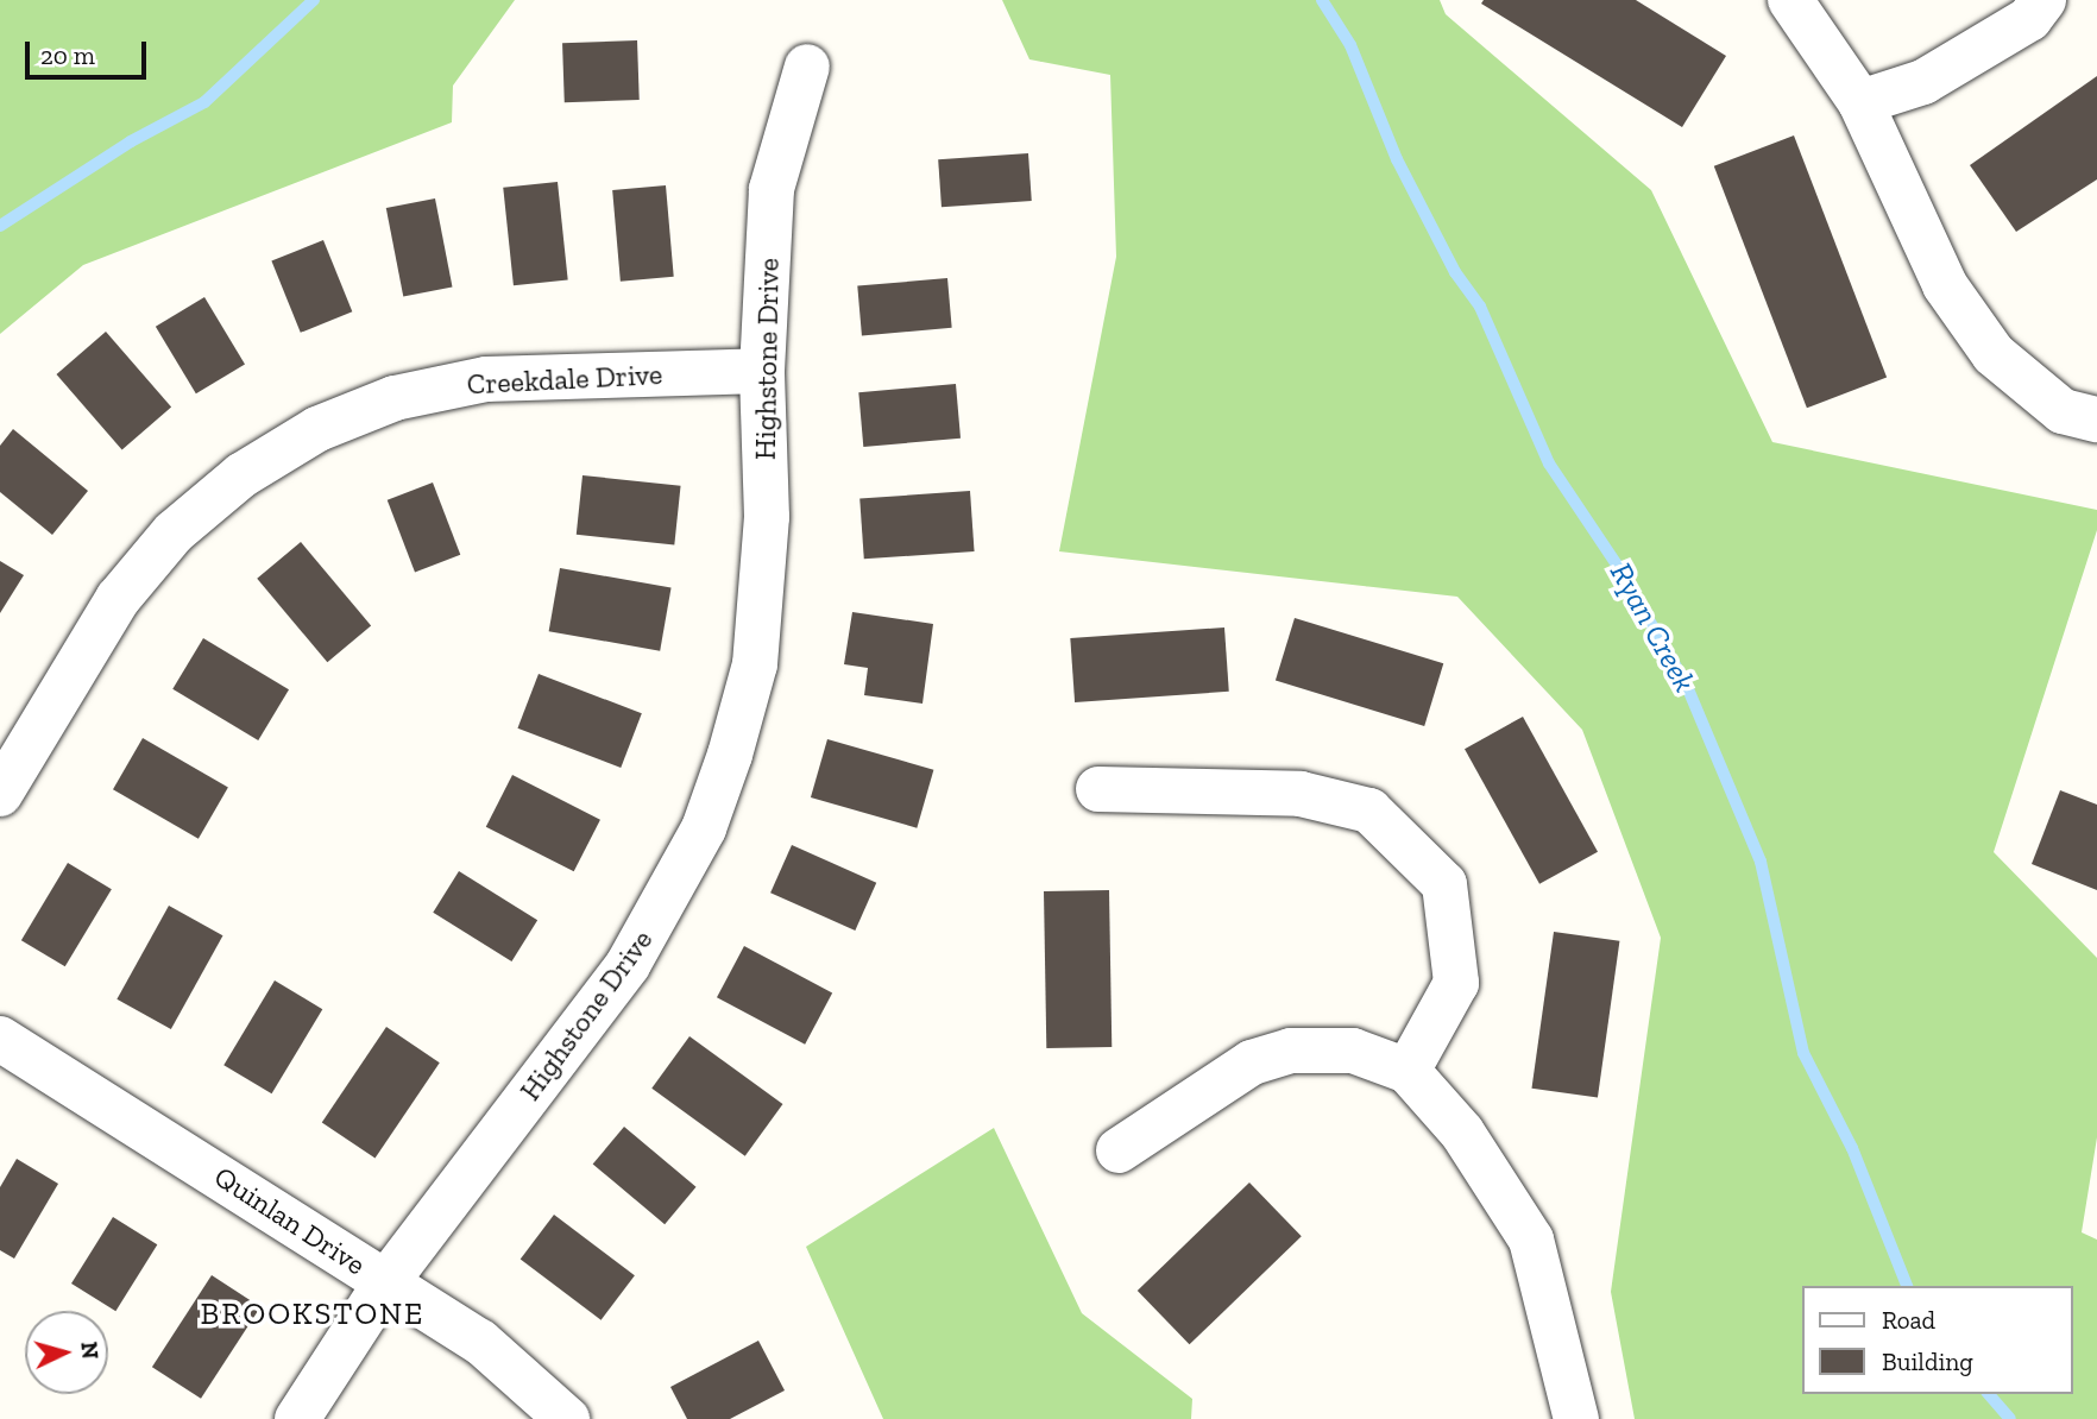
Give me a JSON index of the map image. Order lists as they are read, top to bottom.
{
  "streets": {
    "street": ["Highstone Drive", "Creekdale Drive", "Quinlan Drive"]
  },
  "crossings": [
    ["Highstone Drive", "Creekdale Drive"],
    ["Highstone Drive", "Quinlan Drive"]
  ],
  "districts": ["BROOKSTONE"],
  "water": ["Ryan Creek"],
  "legend": ["Road", "Building"],
  "scale_bar": "20 m",
  "north": "right"
}
